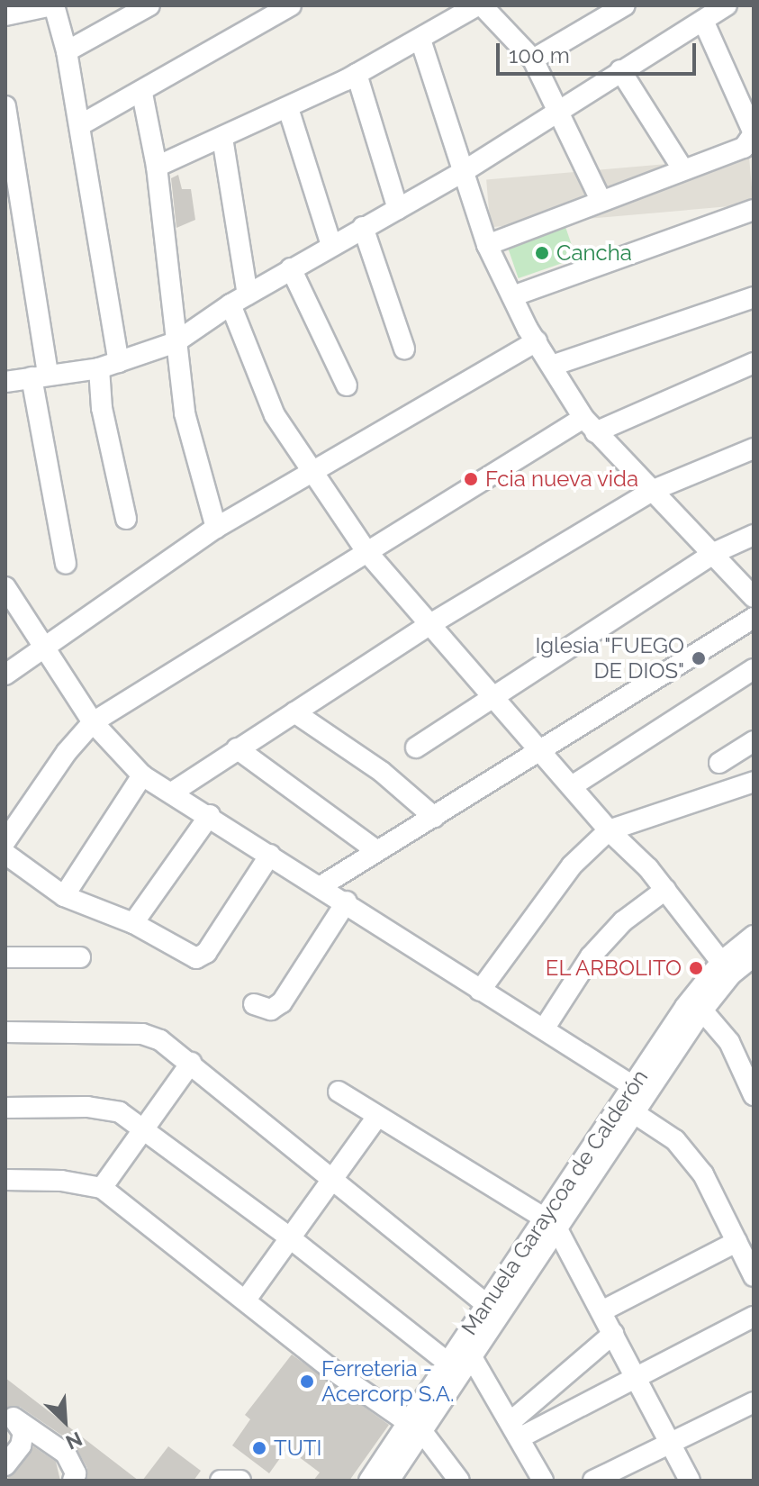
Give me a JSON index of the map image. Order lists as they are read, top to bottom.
{
  "streets": {
    "street": ["Manuela Garaycoa de Calderón"]
  },
  "places": [
    "Cancha",
    "Fcia nueva vida",
    "Iglesia \"FUEGO DE DIOS\"",
    "EL ARBOLITO",
    "Ferreteria - Acercorp S.A.",
    "TUTI"
  ],
  "scale_bar": "100 m",
  "north": "bottom right"
}
